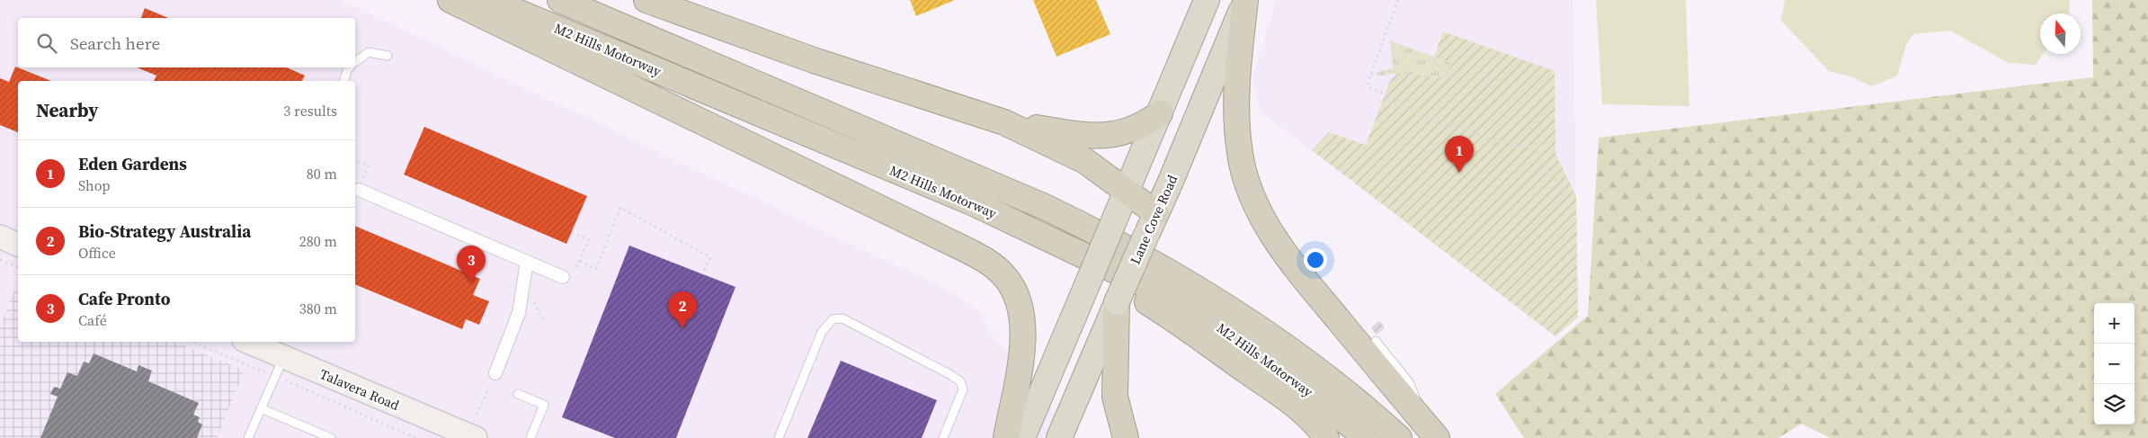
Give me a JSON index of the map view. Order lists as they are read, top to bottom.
{
  "streets": {
    "highway": ["M2 Hills Motorway", "Lane Cove Road"],
    "main road": ["Talavera Road"]
  },
  "north": "top",
  "page": {
    "search": "Search here",
    "heading": ["Nearby", "3 results"],
    "pins": ["1", "3", "2"],
    "list": [
      {
        "mark": "1",
        "name": "Eden Gardens",
        "note": "Shop",
        "value": "80 m"
      },
      {
        "mark": "2",
        "name": "Bio-Strategy Australia",
        "note": "Office",
        "value": "280 m"
      },
      {
        "mark": "3",
        "name": "Cafe Pronto",
        "note": "Café",
        "value": "380 m"
      }
    ],
    "map_buttons": ["+", "−"]
  }
}
